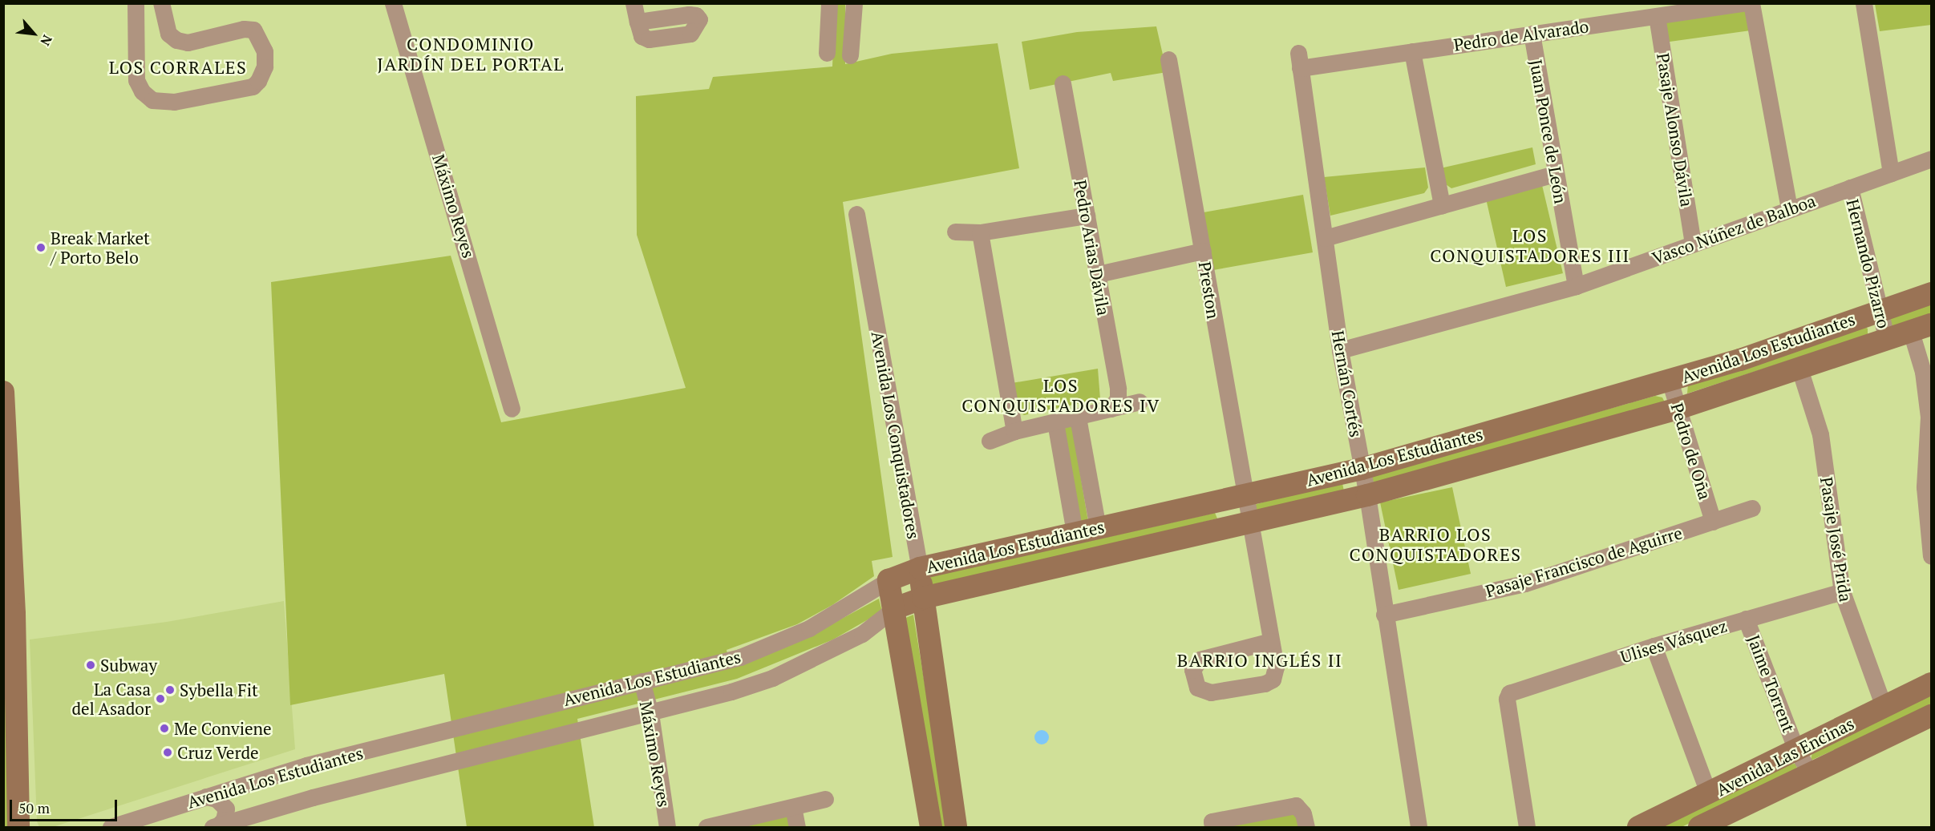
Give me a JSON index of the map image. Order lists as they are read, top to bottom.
{
  "streets": {
    "street": [
      "Pedro de Alvarado",
      "Pasaje Alonso Dávila",
      "Juan Ponce de León",
      "Máximo Reyes",
      "Vasco Núñez de Balboa",
      "Pedro Arias Dávila",
      "Hernando Pizarro",
      "Preston",
      "Avenida Los Estudiantes",
      "Hernán Cortés",
      "Avenida Los Conquistadores",
      "Pedro de Oña",
      "Pasaje José Prida",
      "Pasaje Francisco de Aguirre",
      "Ulises Vásquez",
      "Jaime Torrent",
      "Avenida Las Encinas"
    ]
  },
  "crossings": [
    ["Pedro de Alvarado", "Pasaje Alonso Dávila"],
    ["Pedro de Alvarado", "Juan Ponce de León"],
    ["Pedro de Alvarado", "Hernán Cortés"],
    ["Pasaje Alonso Dávila", "Vasco Núñez de Balboa"],
    ["Juan Ponce de León", "Vasco Núñez de Balboa"],
    ["Máximo Reyes", "Avenida Los Estudiantes"],
    ["Vasco Núñez de Balboa", "Hernando Pizarro"],
    ["Vasco Núñez de Balboa", "Hernán Cortés"],
    ["Hernando Pizarro", "Avenida Los Estudiantes"],
    ["Preston", "Avenida Los Estudiantes"],
    ["Avenida Los Estudiantes", "Hernán Cortés"],
    ["Avenida Los Estudiantes", "Avenida Los Conquistadores"],
    ["Avenida Los Estudiantes", "Pedro de Oña"],
    ["Avenida Los Estudiantes", "Pasaje José Prida"],
    ["Hernán Cortés", "Pasaje Francisco de Aguirre"],
    ["Pedro de Oña", "Pasaje Francisco de Aguirre"],
    ["Pasaje José Prida", "Ulises Vásquez"],
    ["Pasaje José Prida", "Avenida Las Encinas"],
    ["Ulises Vásquez", "Jaime Torrent"],
    ["Jaime Torrent", "Avenida Las Encinas"]
  ],
  "districts": [
    "CONDOMINIO JARDÍN DEL PORTAL",
    "LOS CORRALES",
    "LOS CONQUISTADORES III",
    "LOS CONQUISTADORES IV",
    "BARRIO LOS CONQUISTADORES",
    "BARRIO INGLÉS II"
  ],
  "places": [
    "Break Market / Porto Belo",
    "Subway",
    "Sybella Fit",
    "La Casa del Asador",
    "Me Conviene",
    "Cruz Verde"
  ],
  "scale_bar": "50 m",
  "north": "bottom right"
}
